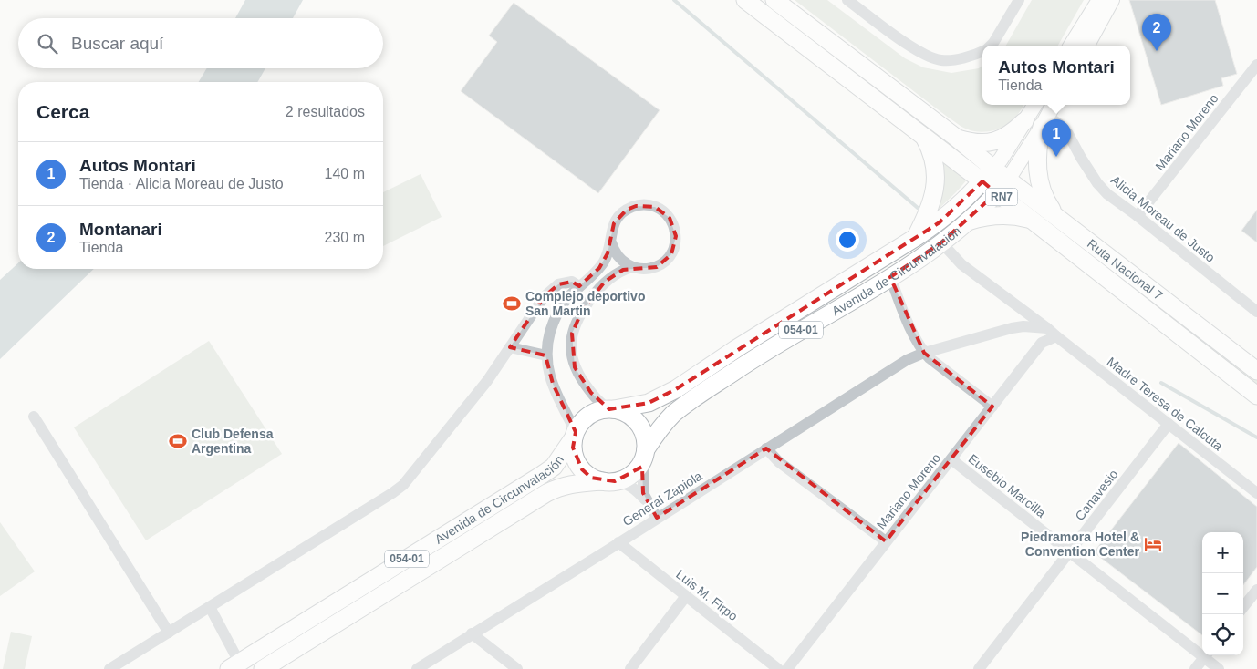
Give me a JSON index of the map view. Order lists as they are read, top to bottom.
{
  "streets": {
    "highway": [
      "RN7",
      "Ruta Nacional 7",
      "Avenida de Circunvalación",
      "054-01"
    ],
    "street": [
      "Mariano Moreno",
      "Alicia Moreau de Justo",
      "Madre Teresa de Calcuta",
      "Eusebio Marcilla",
      "Canavesio",
      "General Zapiola",
      "Luis M. Firpo"
    ]
  },
  "crossings": [
    ["Mariano Moreno", "Alicia Moreau de Justo"],
    ["Mariano Moreno", "Madre Teresa de Calcuta"],
    ["Mariano Moreno", "Eusebio Marcilla"],
    ["RN7", "Ruta Nacional 7"],
    ["RN7", "Avenida de Circunvalación"],
    ["RN7", "054-01"],
    ["Alicia Moreau de Justo", "054-01"],
    ["Ruta Nacional 7", "Avenida de Circunvalación"],
    ["Ruta Nacional 7", "054-01"],
    ["Avenida de Circunvalación", "054-01"],
    ["Avenida de Circunvalación", "Madre Teresa de Calcuta"],
    ["Madre Teresa de Calcuta", "Canavesio"],
    ["Madre Teresa de Calcuta", "General Zapiola"],
    ["Eusebio Marcilla", "Canavesio"],
    ["General Zapiola", "Luis M. Firpo"]
  ],
  "places": {
    "sports": ["Complejo deportivo San Martin", "Club Defensa Argentina"],
    "hotel": ["Piedramora Hotel & Convention Center"]
  },
  "page": {
    "pins": ["2", "1"],
    "search": "Buscar aquí",
    "popup": ["Autos Montari", "Tienda"],
    "heading": ["Cerca", "2 resultados"],
    "list": [
      {
        "mark": "1",
        "name": "Autos Montari",
        "note": "Tienda · Alicia Moreau de Justo",
        "value": "140 m"
      },
      {
        "mark": "2",
        "name": "Montanari",
        "note": "Tienda",
        "value": "230 m"
      }
    ],
    "map_buttons": ["+", "−"]
  }
}
